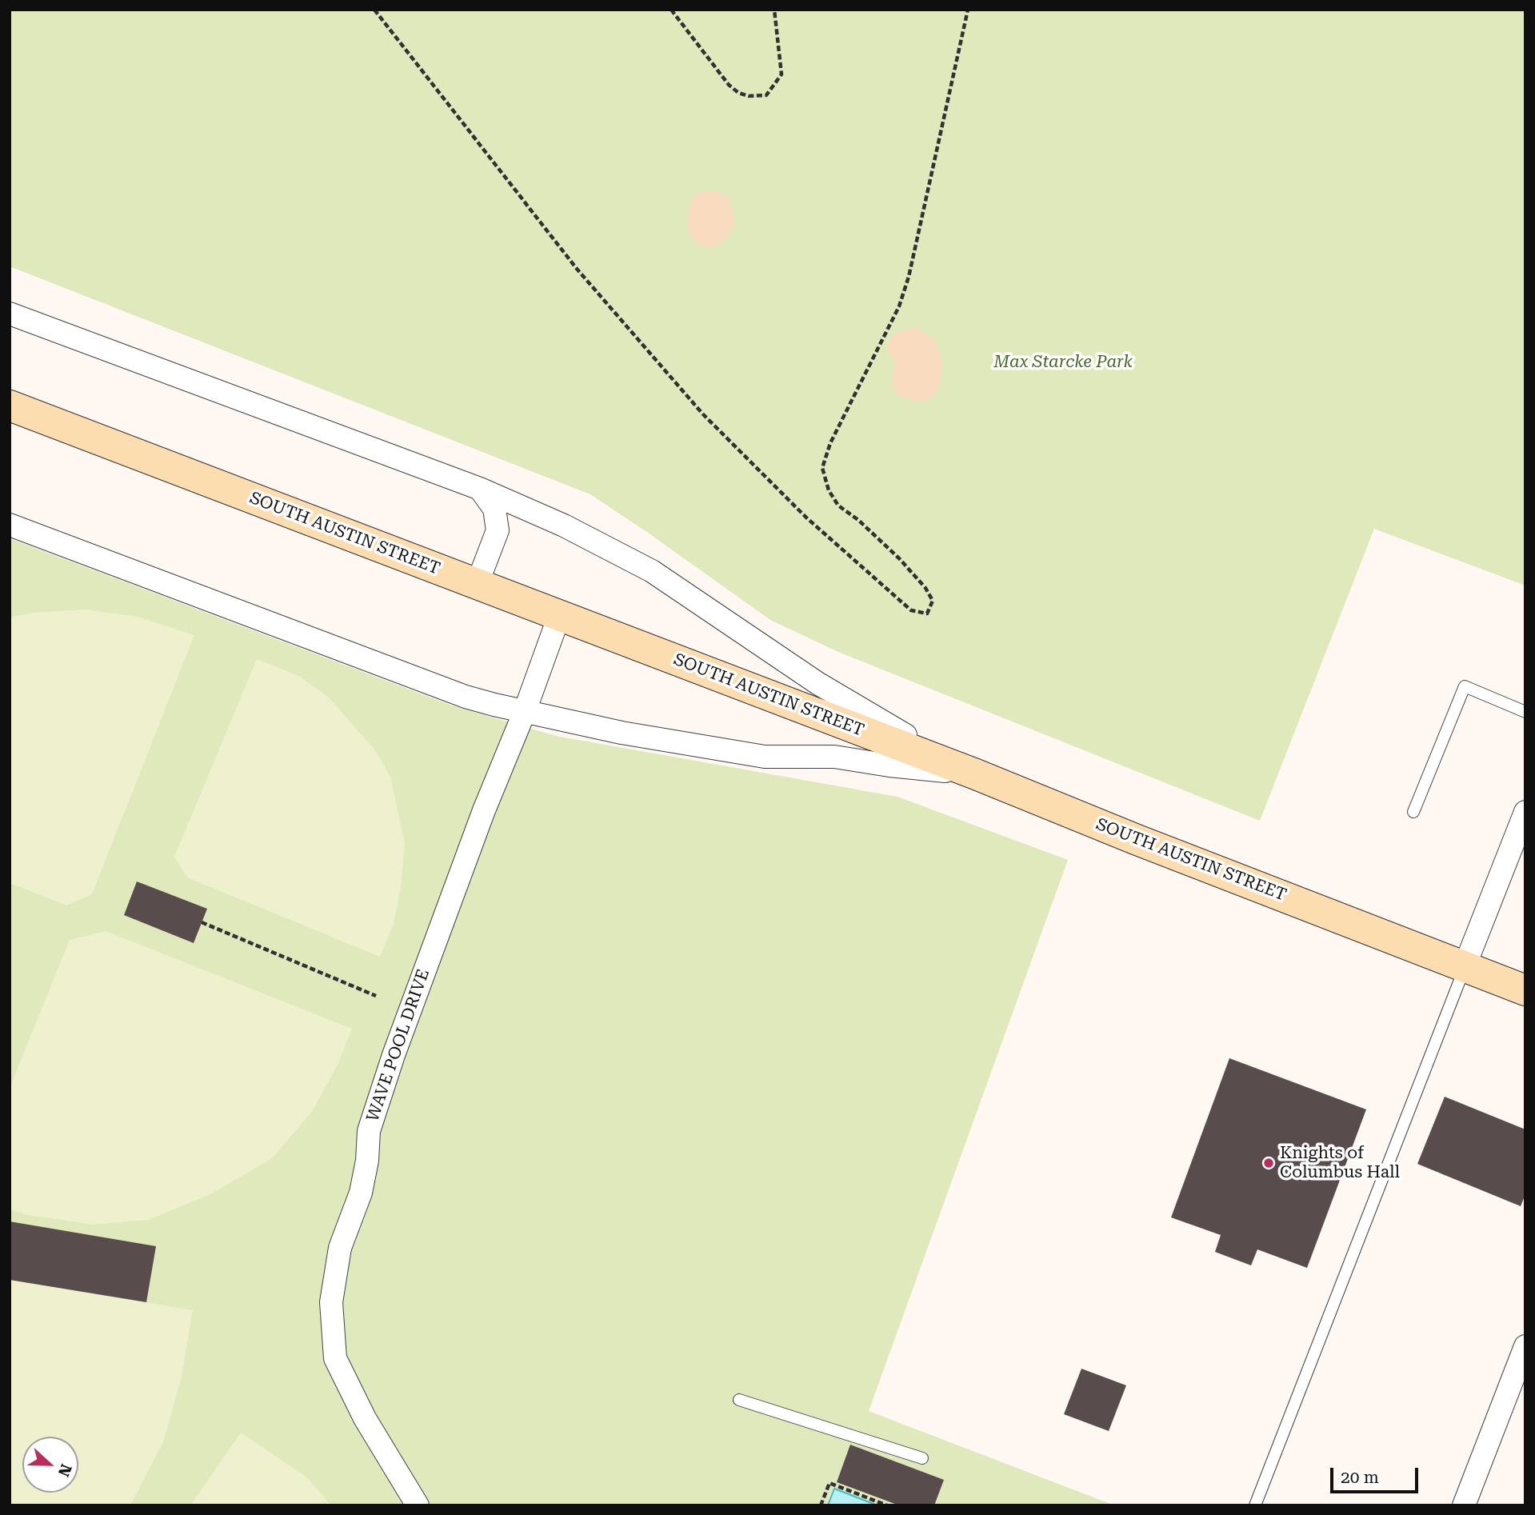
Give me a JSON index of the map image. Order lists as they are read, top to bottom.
{
  "streets": {
    "main road": ["SOUTH AUSTIN STREET"],
    "street": ["WAVE POOL DRIVE"]
  },
  "crossings": [
    ["SOUTH AUSTIN STREET", "WAVE POOL DRIVE"]
  ],
  "parks": ["Max Starcke Park"],
  "places": ["Knights of Columbus Hall"],
  "scale_bar": "20 m",
  "north": "right"
}
